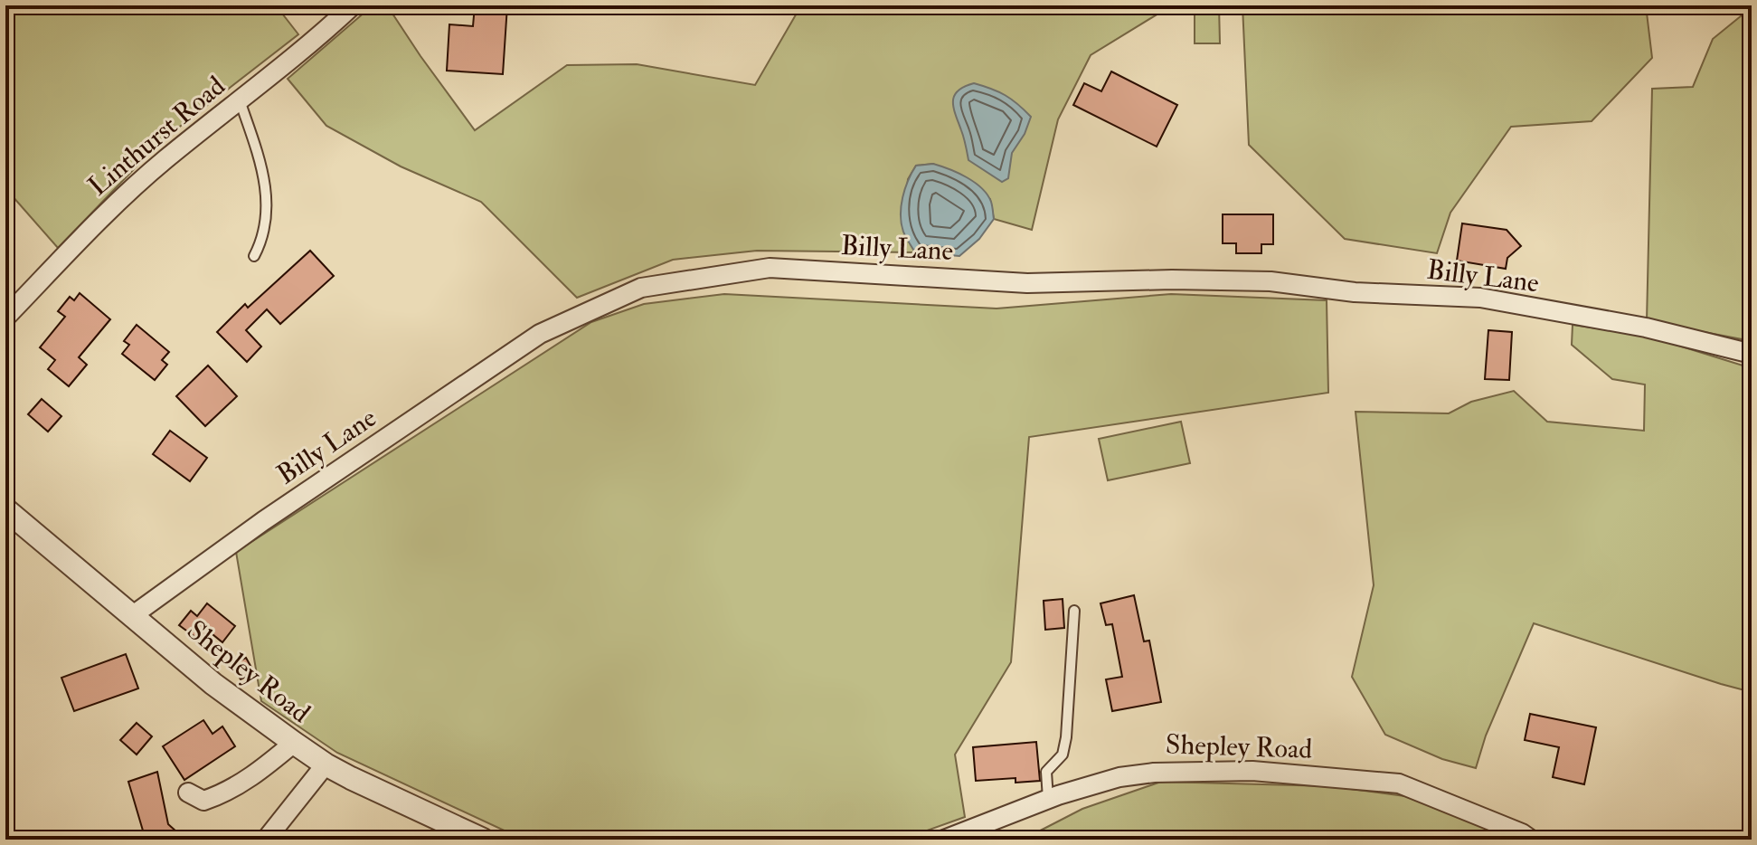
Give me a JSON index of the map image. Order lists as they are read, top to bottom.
{
  "streets": {
    "street": ["Linthurst Road", "Billy Lane", "Shepley Road"]
  },
  "crossings": [
    ["Billy Lane", "Shepley Road"]
  ]
}
